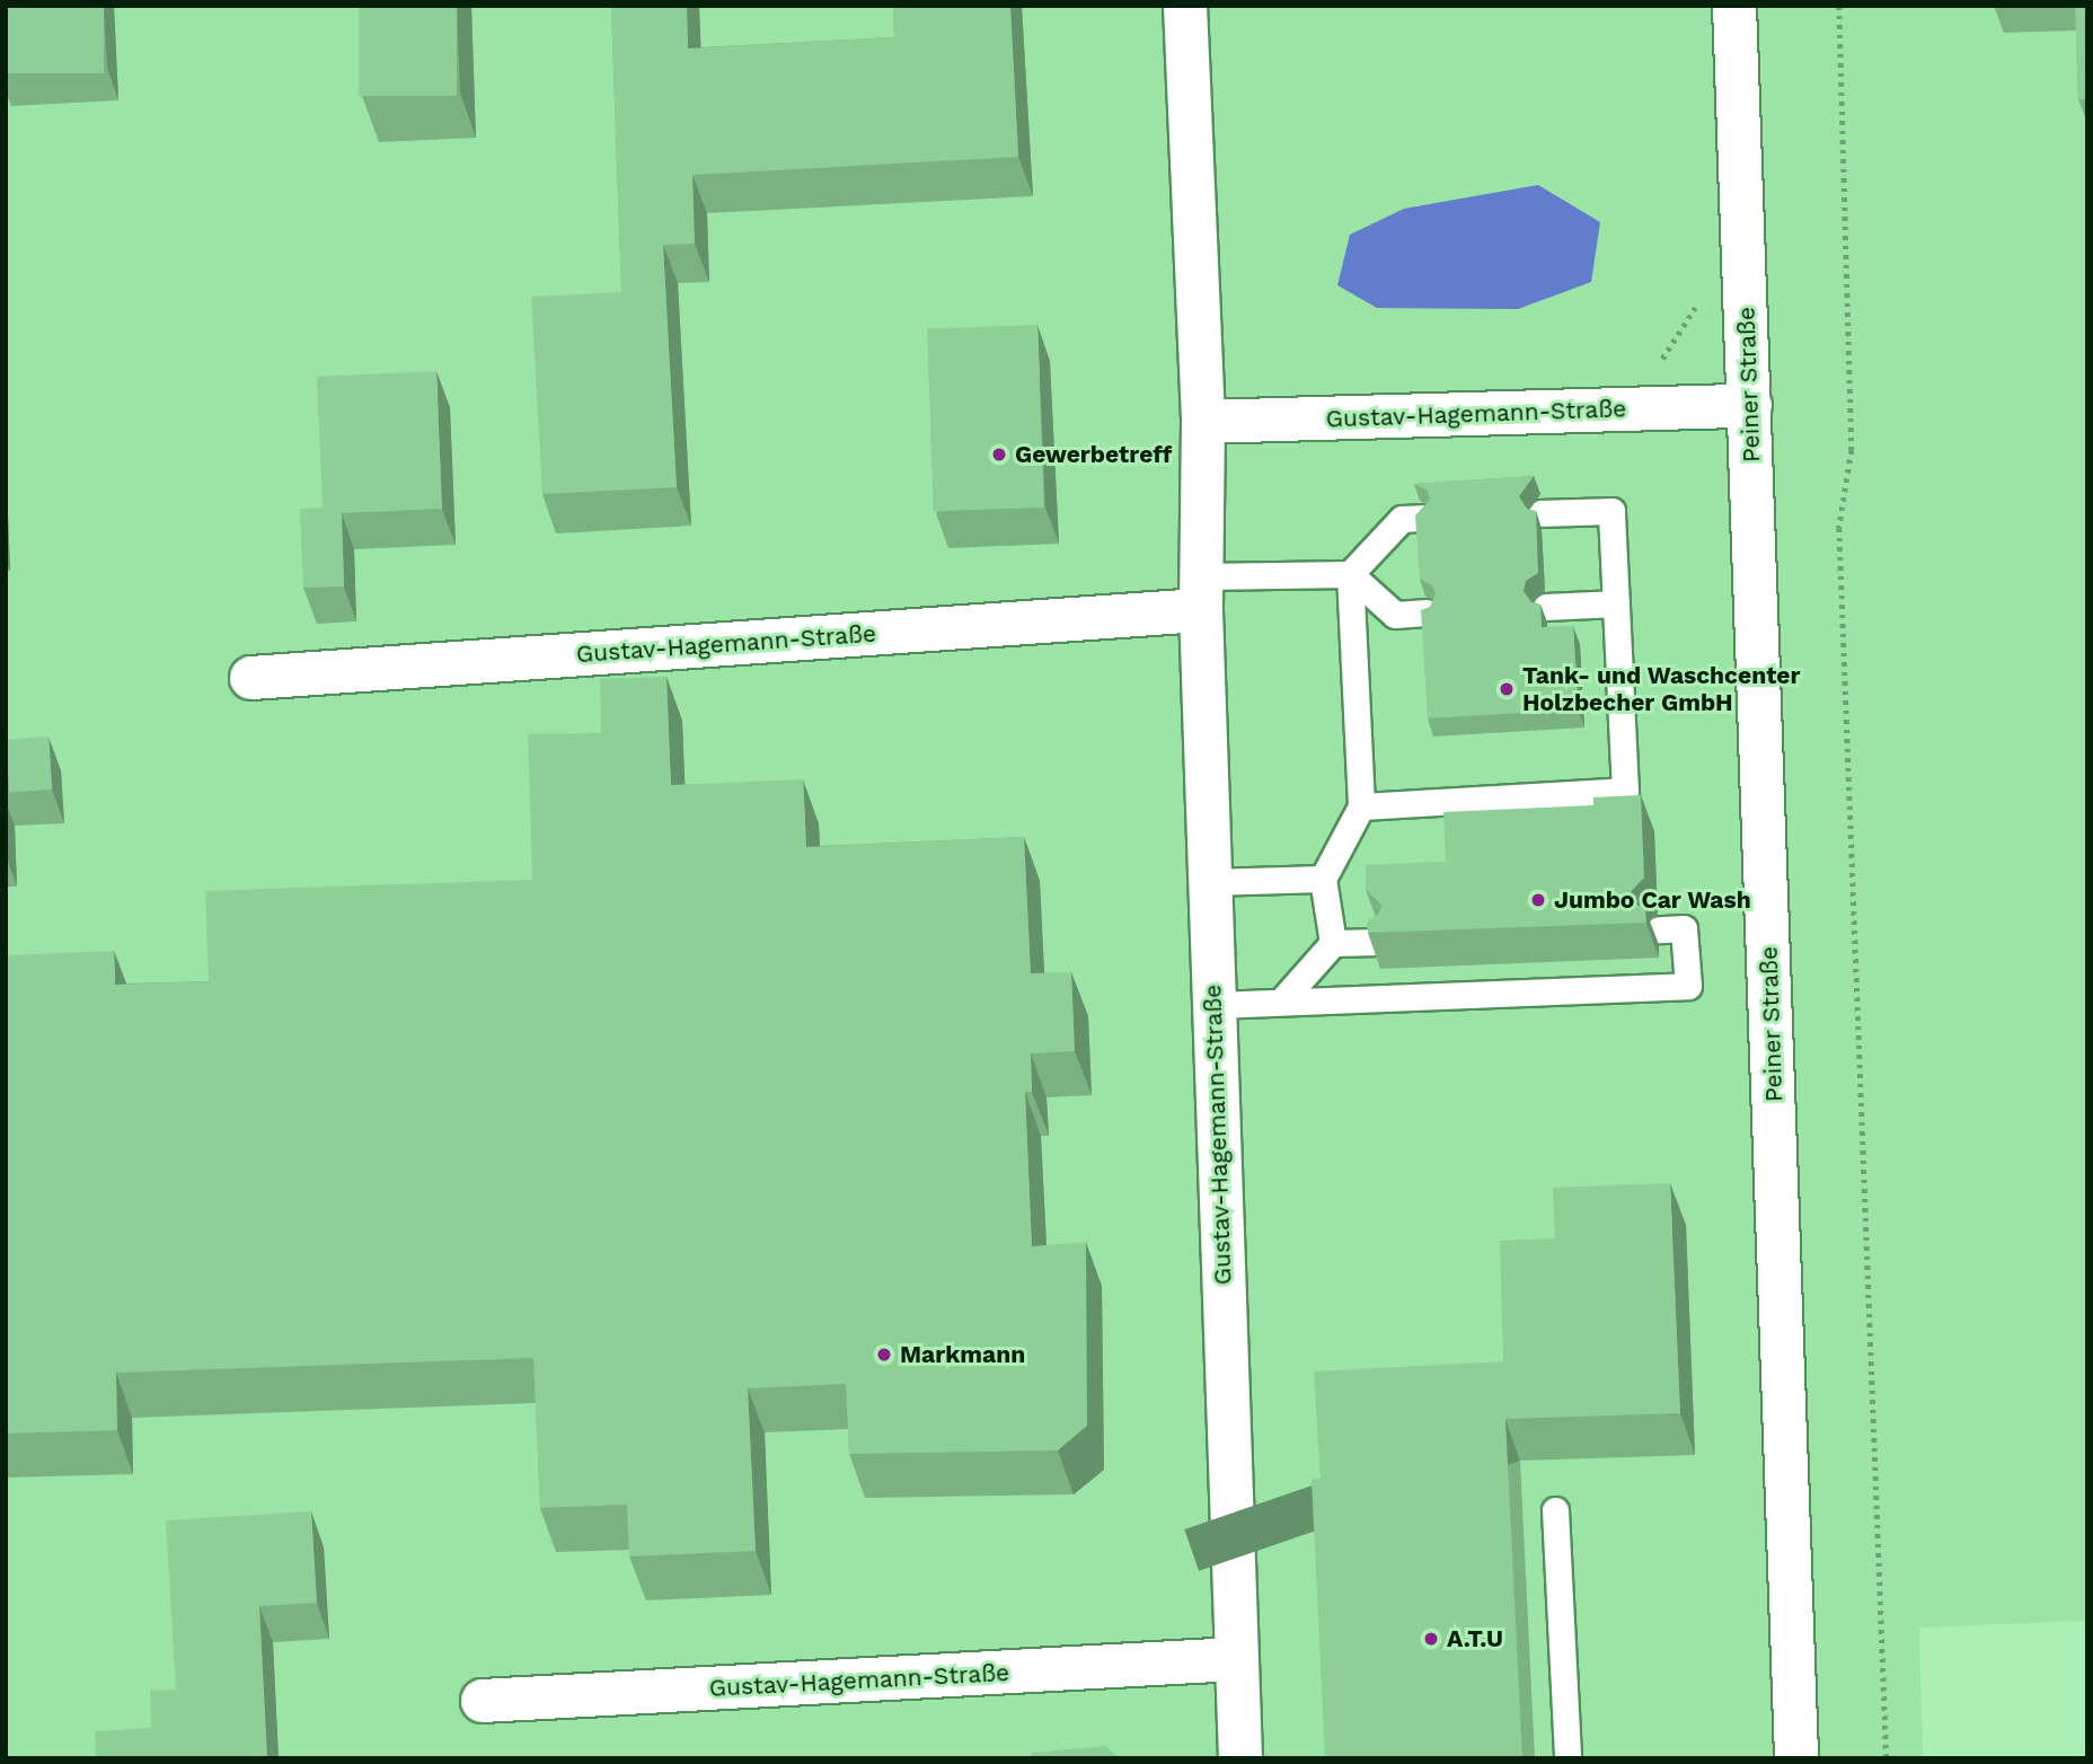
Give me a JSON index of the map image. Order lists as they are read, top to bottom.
{
  "streets": {
    "street": ["Peiner Straße", "Gustav-Hagemann-Straße"]
  },
  "crossings": [
    ["Peiner Straße", "Gustav-Hagemann-Straße"]
  ],
  "places": [
    "Gewerbetreff",
    "Tank- und Waschcenter Holzbecher GmbH",
    "Jumbo Car Wash",
    "Markmann",
    "A.T.U"
  ]
}
